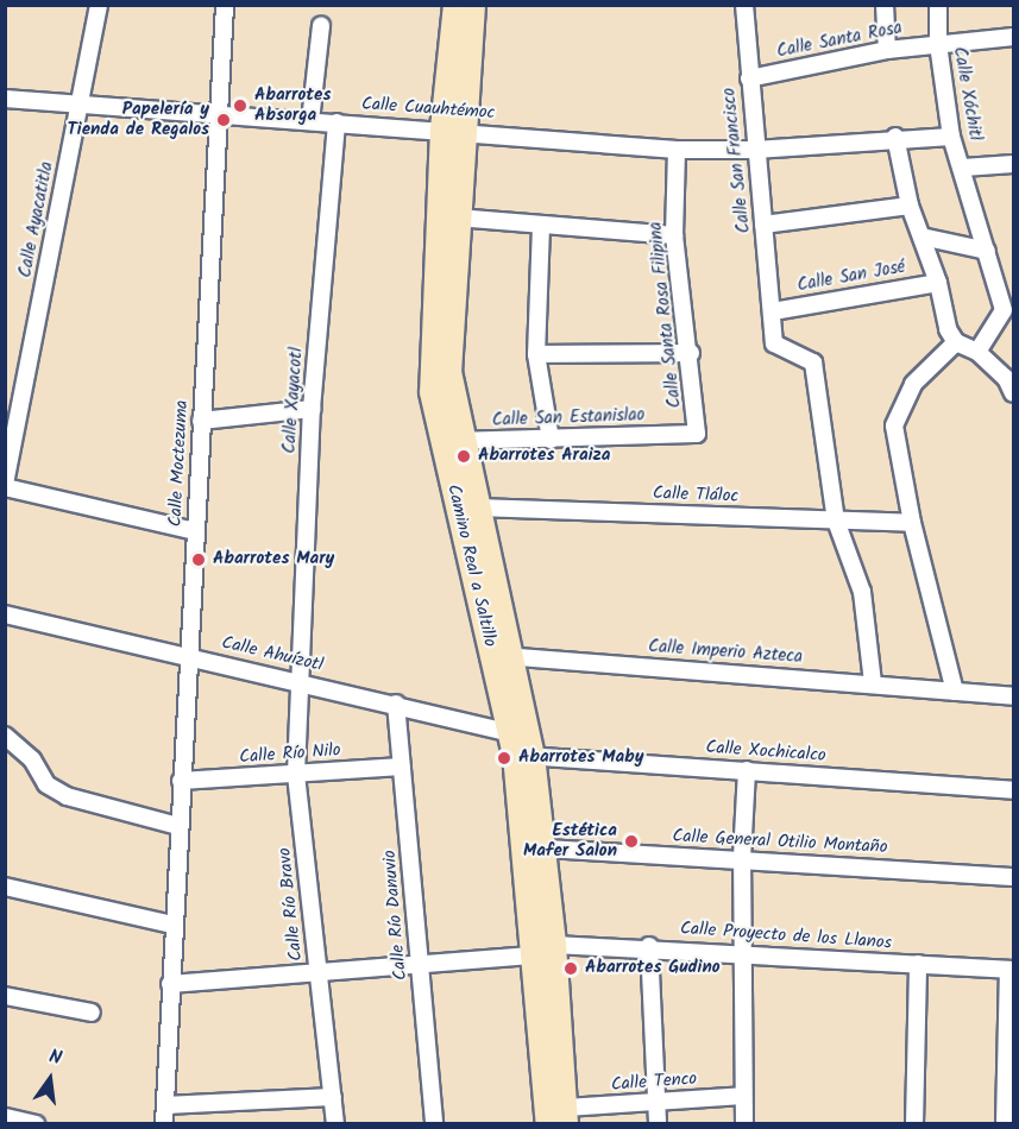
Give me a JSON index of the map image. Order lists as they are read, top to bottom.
{
  "streets": {
    "street": [
      "Calle Santa Rosa",
      "Calle Xóchitl",
      "Calle Cuauhtémoc",
      "Calle San Francisco",
      "Calle Ayacatitla",
      "Calle San José",
      "Calle Santa Rosa Filipina",
      "Calle Xayacotl",
      "Calle San Estanislao",
      "Calle Moctezuma",
      "Calle Tláloc",
      "Camino Real a Saltillo",
      "Calle Imperio Azteca",
      "Calle Ahuízotl",
      "Calle Xochicalco",
      "Calle Río Nilo",
      "Calle General Otilio Montaño",
      "Calle Río Bravo",
      "Calle Río Danuvio",
      "Calle Proyecto de los Llanos",
      "Calle Tenco"
    ]
  },
  "crossings": [
    ["Calle Santa Rosa", "Calle Xóchitl"],
    ["Calle Santa Rosa", "Calle San Francisco"],
    ["Calle Xóchitl", "Calle Cuauhtémoc"],
    ["Calle Cuauhtémoc", "Calle San Francisco"],
    ["Calle Cuauhtémoc", "Calle Ayacatitla"],
    ["Calle Cuauhtémoc", "Calle Santa Rosa Filipina"],
    ["Calle Cuauhtémoc", "Calle Xayacotl"],
    ["Calle Cuauhtémoc", "Calle Moctezuma"],
    ["Calle Cuauhtémoc", "Camino Real a Saltillo"],
    ["Calle San Francisco", "Calle San José"],
    ["Calle San Francisco", "Calle Tláloc"],
    ["Calle Santa Rosa Filipina", "Calle San Estanislao"],
    ["Calle Xayacotl", "Calle Ahuízotl"],
    ["Calle Xayacotl", "Calle Río Bravo"],
    ["Calle San Estanislao", "Camino Real a Saltillo"],
    ["Calle Moctezuma", "Calle Ahuízotl"],
    ["Calle Moctezuma", "Calle Río Nilo"],
    ["Calle Moctezuma", "Calle Proyecto de los Llanos"],
    ["Calle Tláloc", "Camino Real a Saltillo"],
    ["Camino Real a Saltillo", "Calle Imperio Azteca"],
    ["Camino Real a Saltillo", "Calle Ahuízotl"],
    ["Camino Real a Saltillo", "Calle Xochicalco"],
    ["Camino Real a Saltillo", "Calle General Otilio Montaño"],
    ["Camino Real a Saltillo", "Calle Proyecto de los Llanos"],
    ["Camino Real a Saltillo", "Calle Tenco"],
    ["Calle Ahuízotl", "Calle Xochicalco"],
    ["Calle Ahuízotl", "Calle Río Bravo"],
    ["Calle Ahuízotl", "Calle Río Danuvio"],
    ["Calle Río Nilo", "Calle Río Bravo"],
    ["Calle Río Nilo", "Calle Río Danuvio"],
    ["Calle Río Bravo", "Calle Proyecto de los Llanos"],
    ["Calle Río Danuvio", "Calle Proyecto de los Llanos"]
  ],
  "places": [
    "Abarrotes Absorga",
    "Papelería y Tienda de Regalos",
    "Abarrotes Araiza",
    "Abarrotes Mary",
    "Abarrotes Maby",
    "Estética Mafer Salon",
    "Abarrotes Gudino"
  ],
  "north": "top"
}
